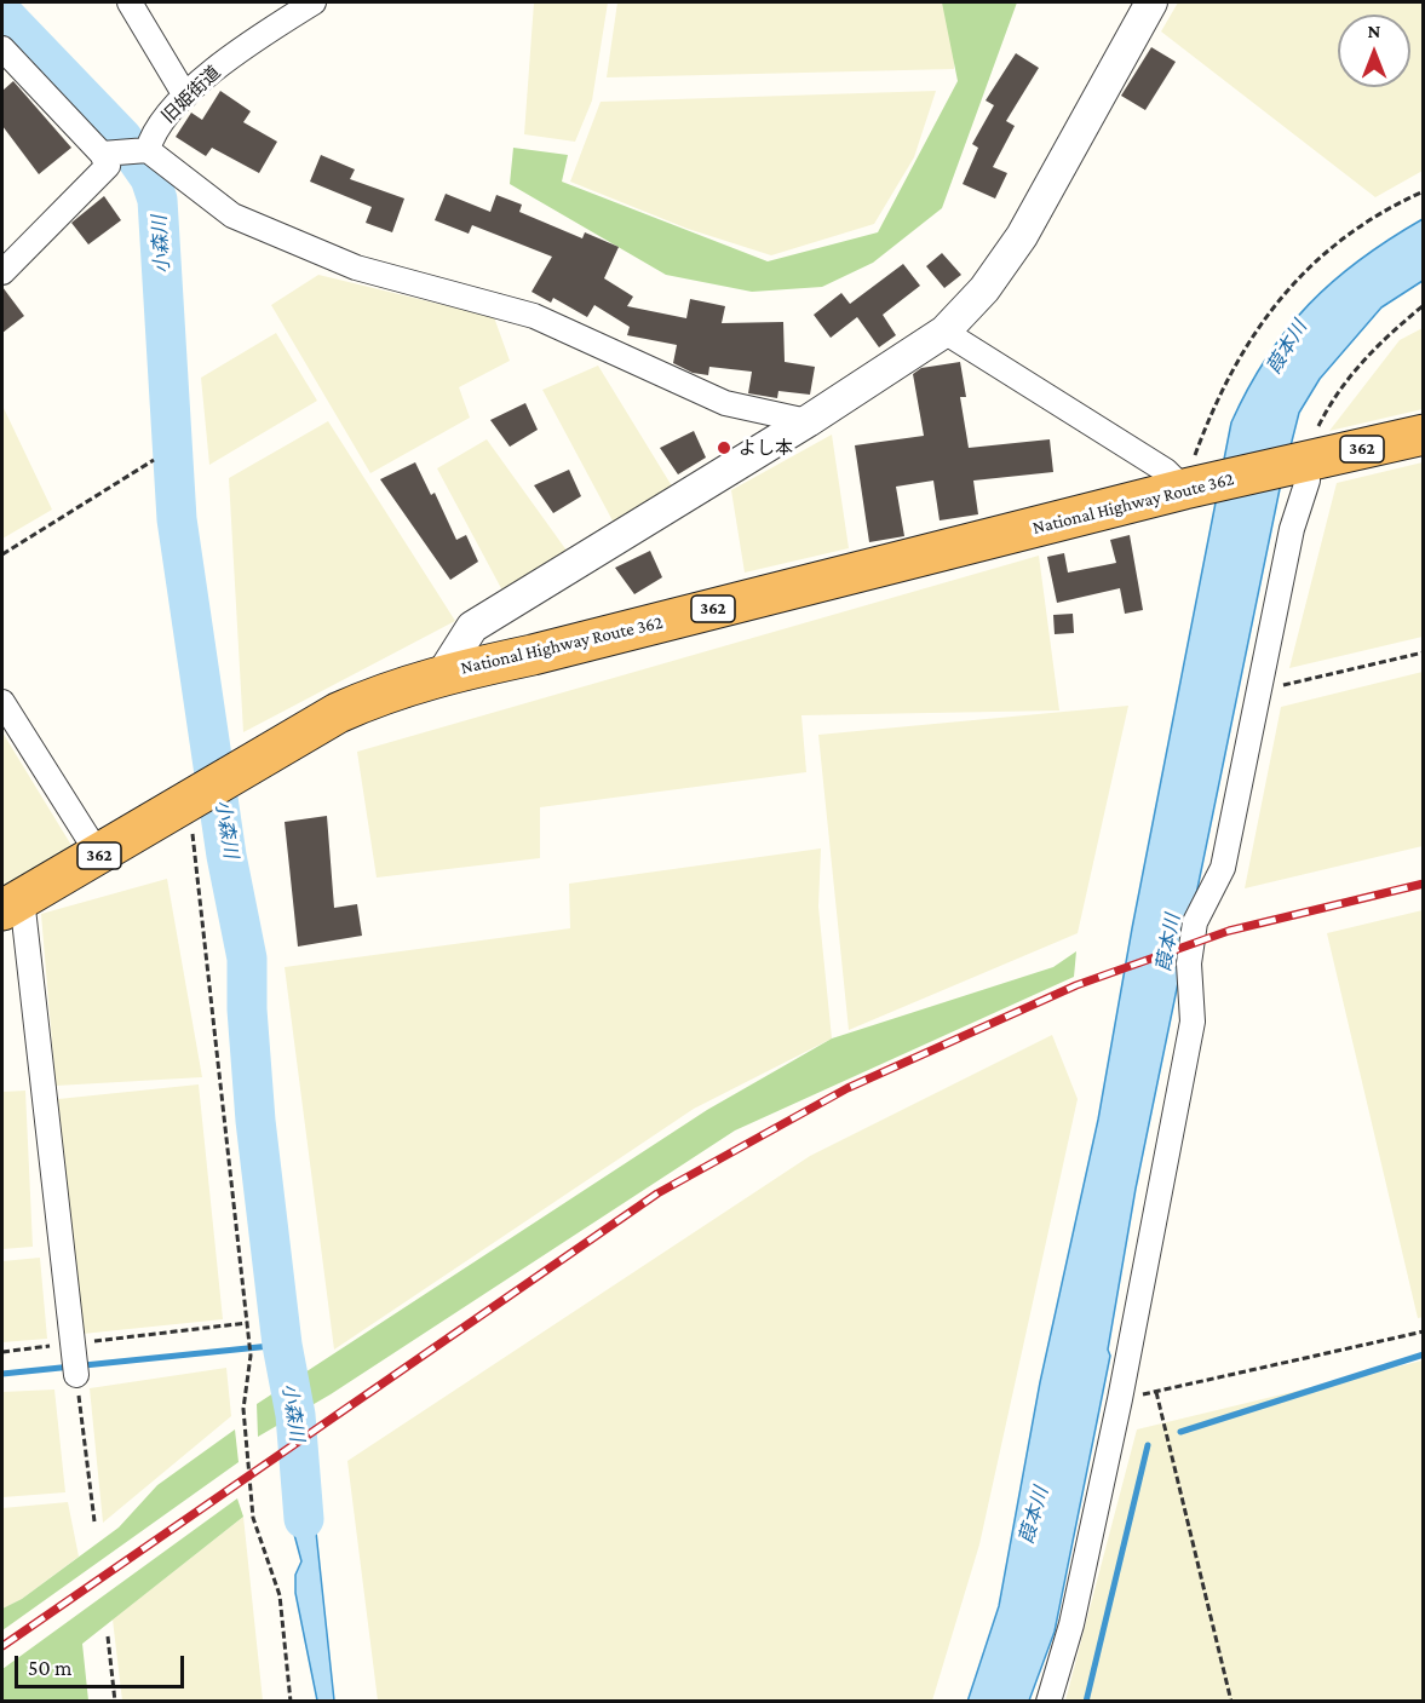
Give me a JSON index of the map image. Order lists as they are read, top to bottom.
{
  "streets": {
    "highway": ["362", "National Highway Route 362"],
    "street": ["旧姫街道"]
  },
  "water": ["小森川", "葭本川"],
  "places": ["よし本"],
  "scale_bar": "50 m",
  "north": "top"
}
